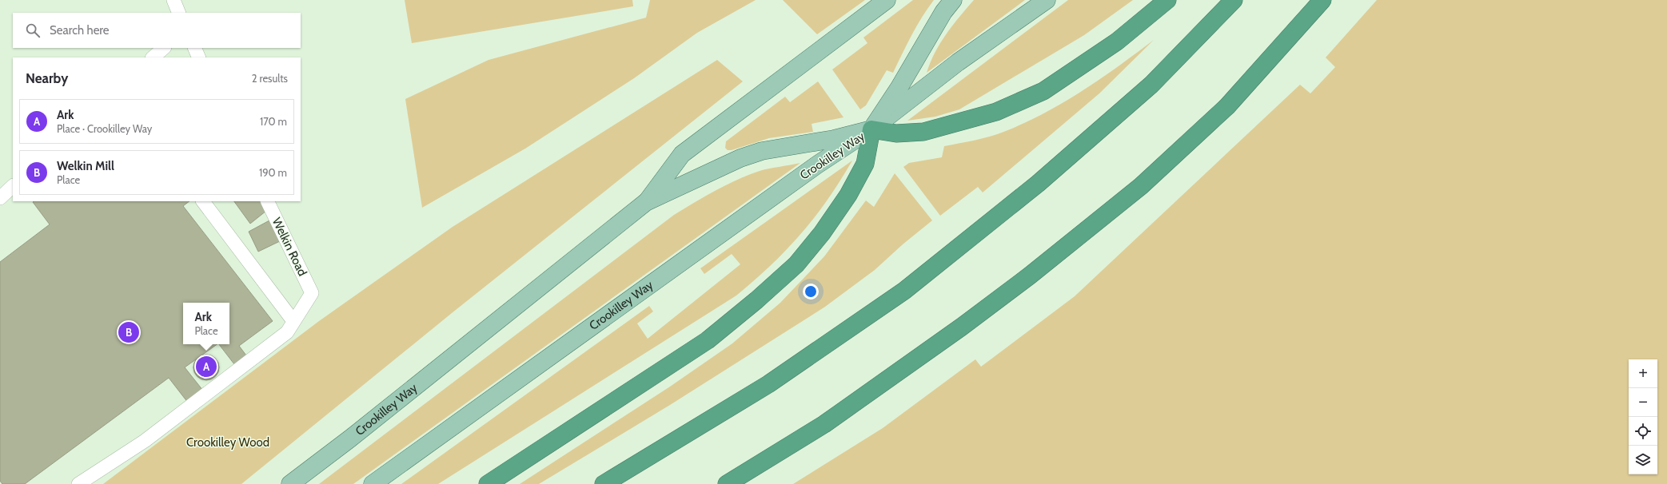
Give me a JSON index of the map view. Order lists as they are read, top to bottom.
{
  "streets": {
    "main road": ["Crookilley Way"],
    "lane": ["Welkin Road"]
  },
  "parks": ["Crookilley Wood"],
  "page": {
    "search": "Search here",
    "heading": ["Nearby", "2 results"],
    "list": [
      {
        "mark": "A",
        "name": "Ark",
        "note": "Place · Crookilley Way",
        "value": "170 m"
      },
      {
        "mark": "B",
        "name": "Welkin Mill",
        "note": "Place",
        "value": "190 m"
      }
    ],
    "popup": ["Ark", "Place"],
    "pins": ["B", "A"],
    "map_buttons": ["+", "−"]
  }
}
